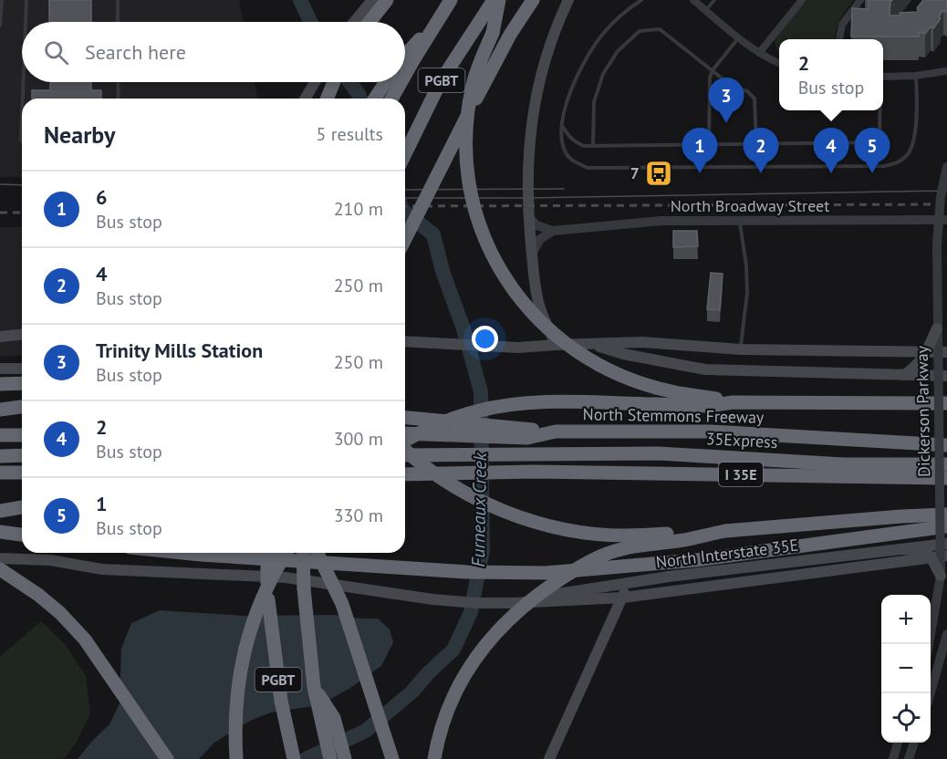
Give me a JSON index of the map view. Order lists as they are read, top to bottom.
{
  "streets": {
    "highway": [
      "PGBT",
      "North Stemmons Freeway",
      "35Express",
      "I 35E"
    ],
    "main road": ["North Interstate 35E"],
    "street": ["North Broadway Street", "Dickerson Parkway"]
  },
  "crossings": [
    ["Dickerson Parkway", "North Interstate 35E"]
  ],
  "water": ["Furneaux Creek"],
  "places": {
    "bus stop": ["7"]
  },
  "page": {
    "search": "Search here",
    "popup": ["2", "Bus stop"],
    "pins": [
      "3",
      "1",
      "2",
      "4",
      "5"
    ],
    "heading": ["Nearby", "5 results"],
    "list": [
      {
        "mark": "1",
        "name": "6",
        "note": "Bus stop",
        "value": "210 m"
      },
      {
        "mark": "2",
        "name": "4",
        "note": "Bus stop",
        "value": "250 m"
      },
      {
        "mark": "3",
        "name": "Trinity Mills Station",
        "note": "Bus stop",
        "value": "250 m"
      },
      {
        "mark": "4",
        "name": "2",
        "note": "Bus stop",
        "value": "300 m"
      },
      {
        "mark": "5",
        "name": "1",
        "note": "Bus stop",
        "value": "330 m"
      }
    ],
    "map_buttons": ["+", "−"]
  }
}
